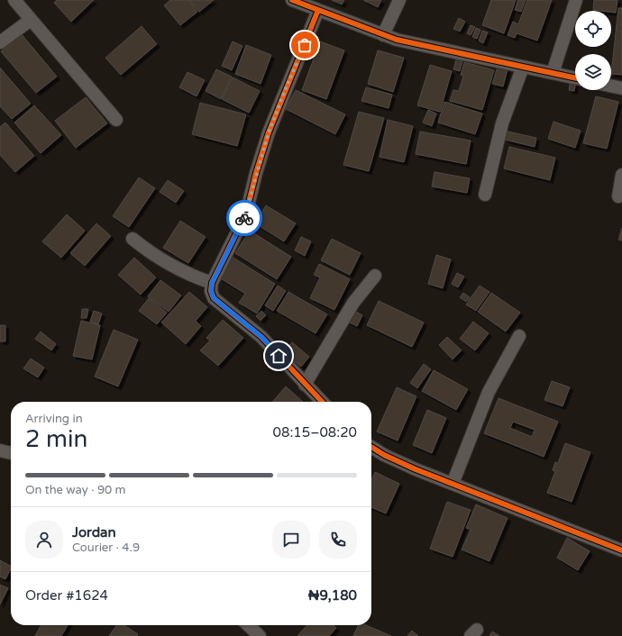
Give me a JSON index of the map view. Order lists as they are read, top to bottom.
{
  "page": {
    "heading": ["2 min", "Arriving in", "08:15–08:20"],
    "panel": [
      "Jordan",
      "Courier · 4.9",
      "Order #1624",
      "₦9,180"
    ],
    "bar": "On the way · 90 m"
  }
}
